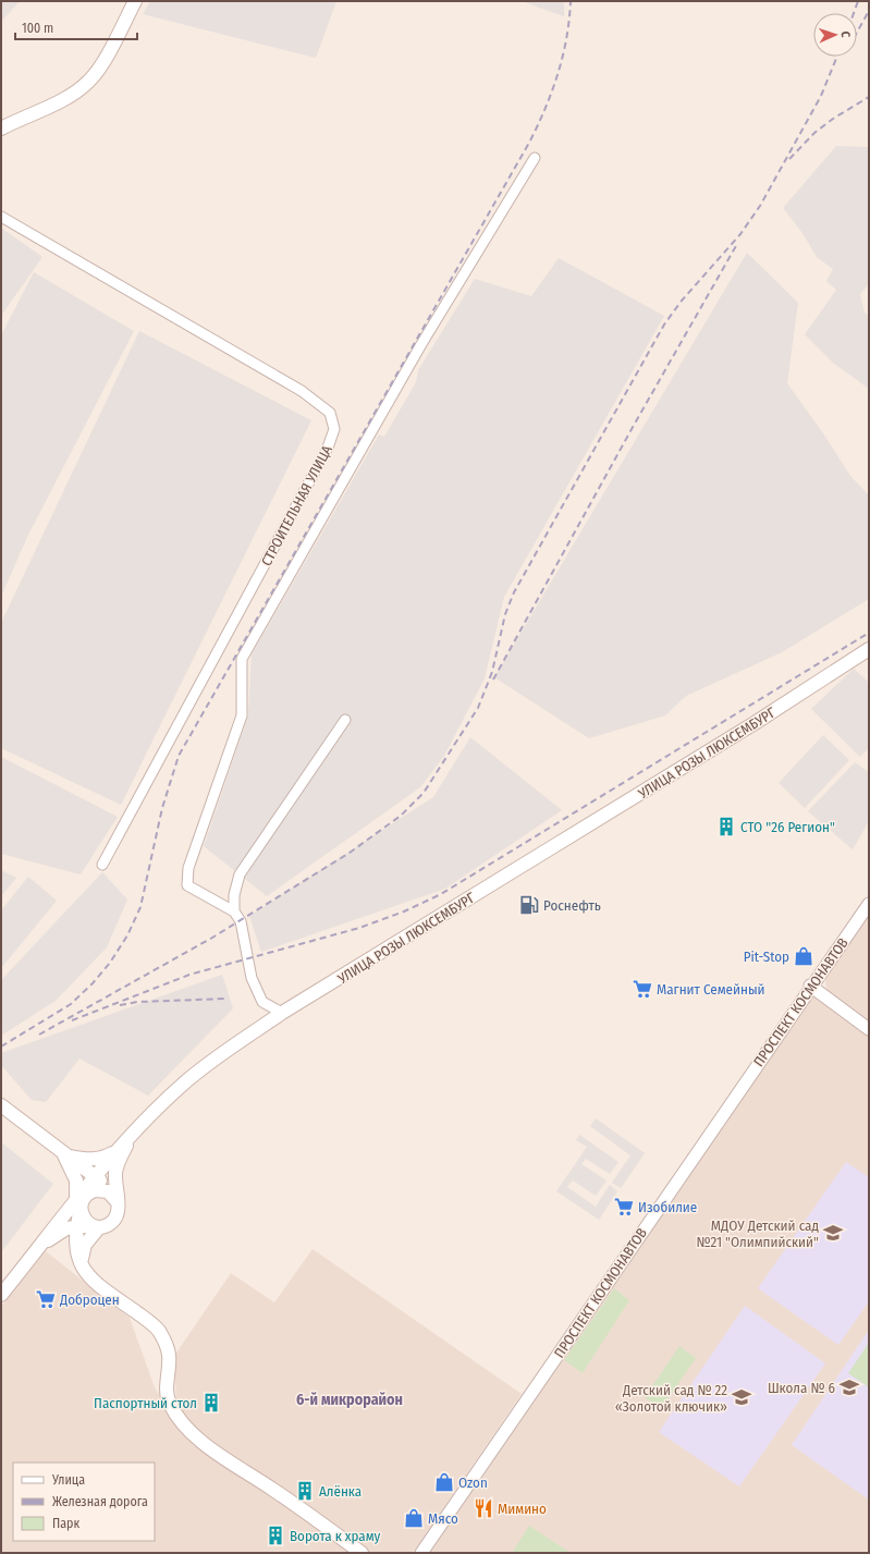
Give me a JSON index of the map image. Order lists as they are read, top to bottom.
{
  "streets": {
    "main road": ["УЛИЦА РОЗЫ ЛЮКСЕМБУРГ"],
    "street": ["СТРОИТЕЛЬНАЯ УЛИЦА", "ПРОСПЕКТ КОСМОНАВТОВ"]
  },
  "districts": ["6-й микрорайон"],
  "places": {
    "building": [
      "СТО \"26 Регион\"",
      "Паспортный стол",
      "Алёнка",
      "Ворота к храму"
    ],
    "fuel station": ["Роснефть"],
    "shop": ["Pit-Stop", "Ozon", "Мясо"],
    "supermarket": ["Магнит Семейный", "Изобилие", "Доброцен"],
    "school or university": ["МДОУ Детский сад №21 \"Олимпийский\"", "Школа № 6", "Детский сад № 22 «Золотой ключик»"],
    "restaurant": ["Мимино"]
  },
  "legend": ["Улица", "Железная дорога", "Парк"],
  "scale_bar": "100 m",
  "north": "right"
}
